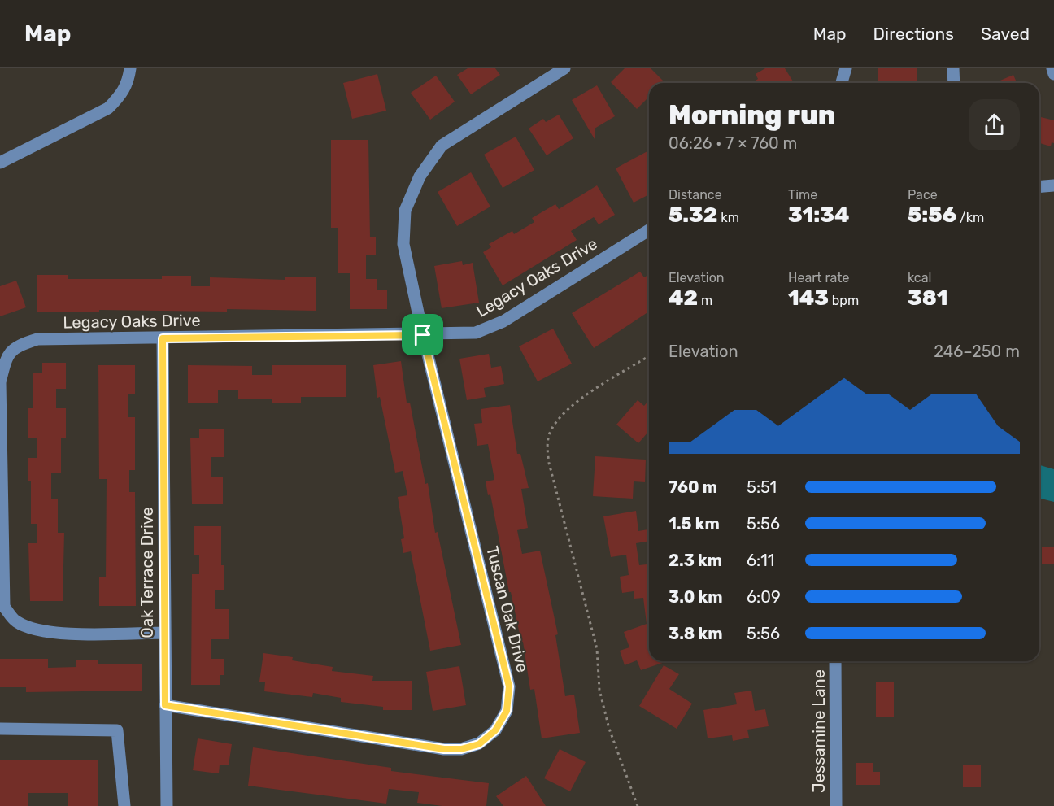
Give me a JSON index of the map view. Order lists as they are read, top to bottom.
{
  "streets": {
    "street": [
      "Legacy Oaks Drive",
      "Oak Terrace Drive",
      "Tuscan Oak Drive",
      "Jessamine Lane"
    ]
  },
  "crossings": [
    ["Legacy Oaks Drive", "Oak Terrace Drive"],
    ["Legacy Oaks Drive", "Tuscan Oak Drive"],
    ["Oak Terrace Drive", "Tuscan Oak Drive"]
  ],
  "page": {
    "header": "Map",
    "nav": ["Map", "Directions", "Saved"],
    "heading": ["Morning run", "06:26 · 7 × 760 m"],
    "stats": [
      ["Distance", "5.32 km"],
      ["Time", "31:34"],
      ["Pace", "5:56 /km"],
      ["Elevation", "42 m"],
      ["Heart rate", "143 bpm"],
      ["kcal", "381"]
    ],
    "chart": ["Elevation", "246–250 m"],
    "list": [
      {
        "name": "760 m",
        "note": "5:51"
      },
      {
        "name": "1.5 km",
        "note": "5:56"
      },
      {
        "name": "2.3 km",
        "note": "6:11"
      },
      {
        "name": "3.0 km",
        "note": "6:09"
      },
      {
        "name": "3.8 km",
        "note": "5:56"
      }
    ]
  }
}
